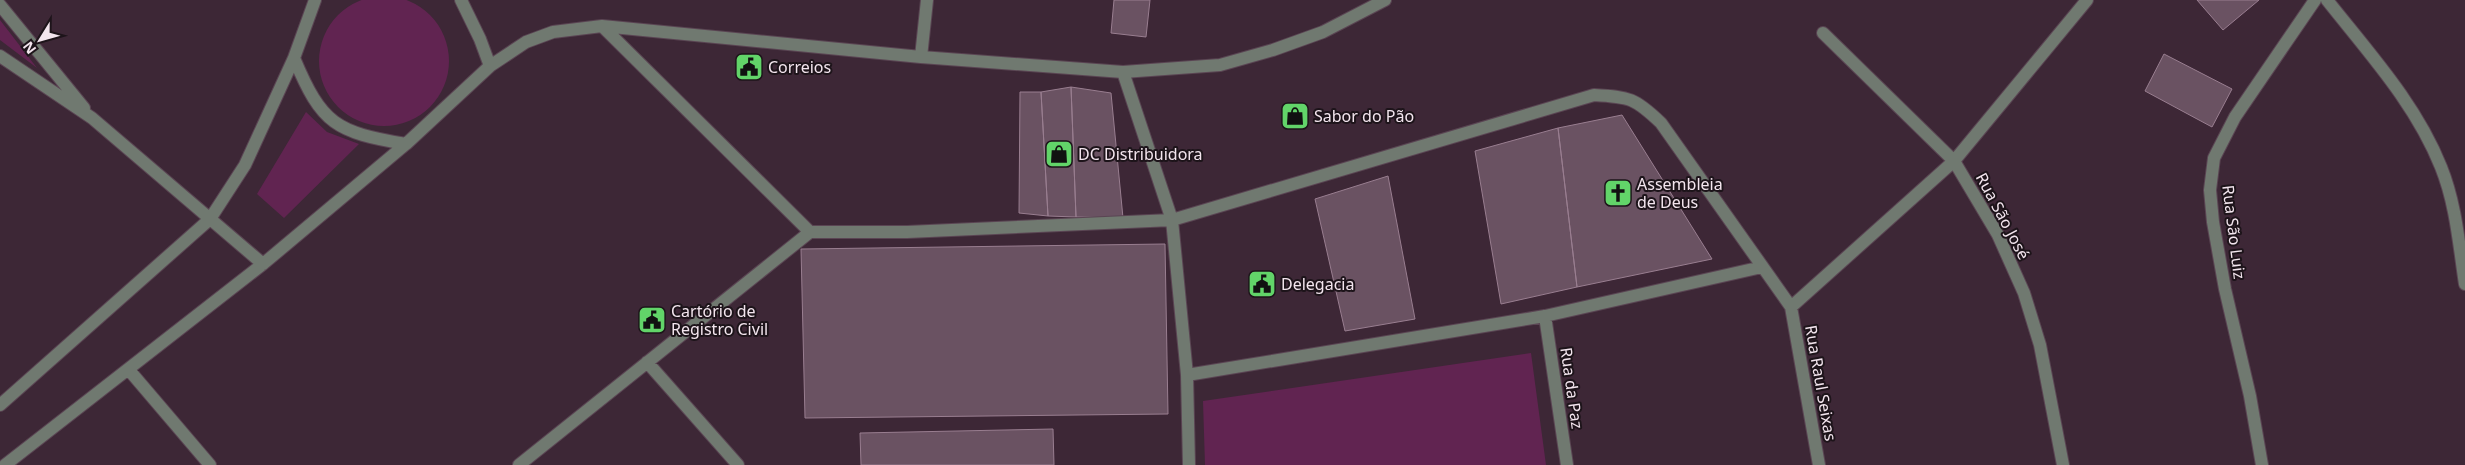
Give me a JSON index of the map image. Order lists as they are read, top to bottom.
{
  "streets": {
    "street": [
      "Rua São José",
      "Rua São Luiz",
      "Rua Raul Seixas",
      "Rua da Paz"
    ]
  },
  "places": {
    "public building": ["Correios", "Delegacia", "Cartório de Registro Civil"],
    "shop": ["Sabor do Pão", "DC Distribuidora"],
    "church": ["Assembleia de Deus"]
  },
  "north": "bottom left"
}
